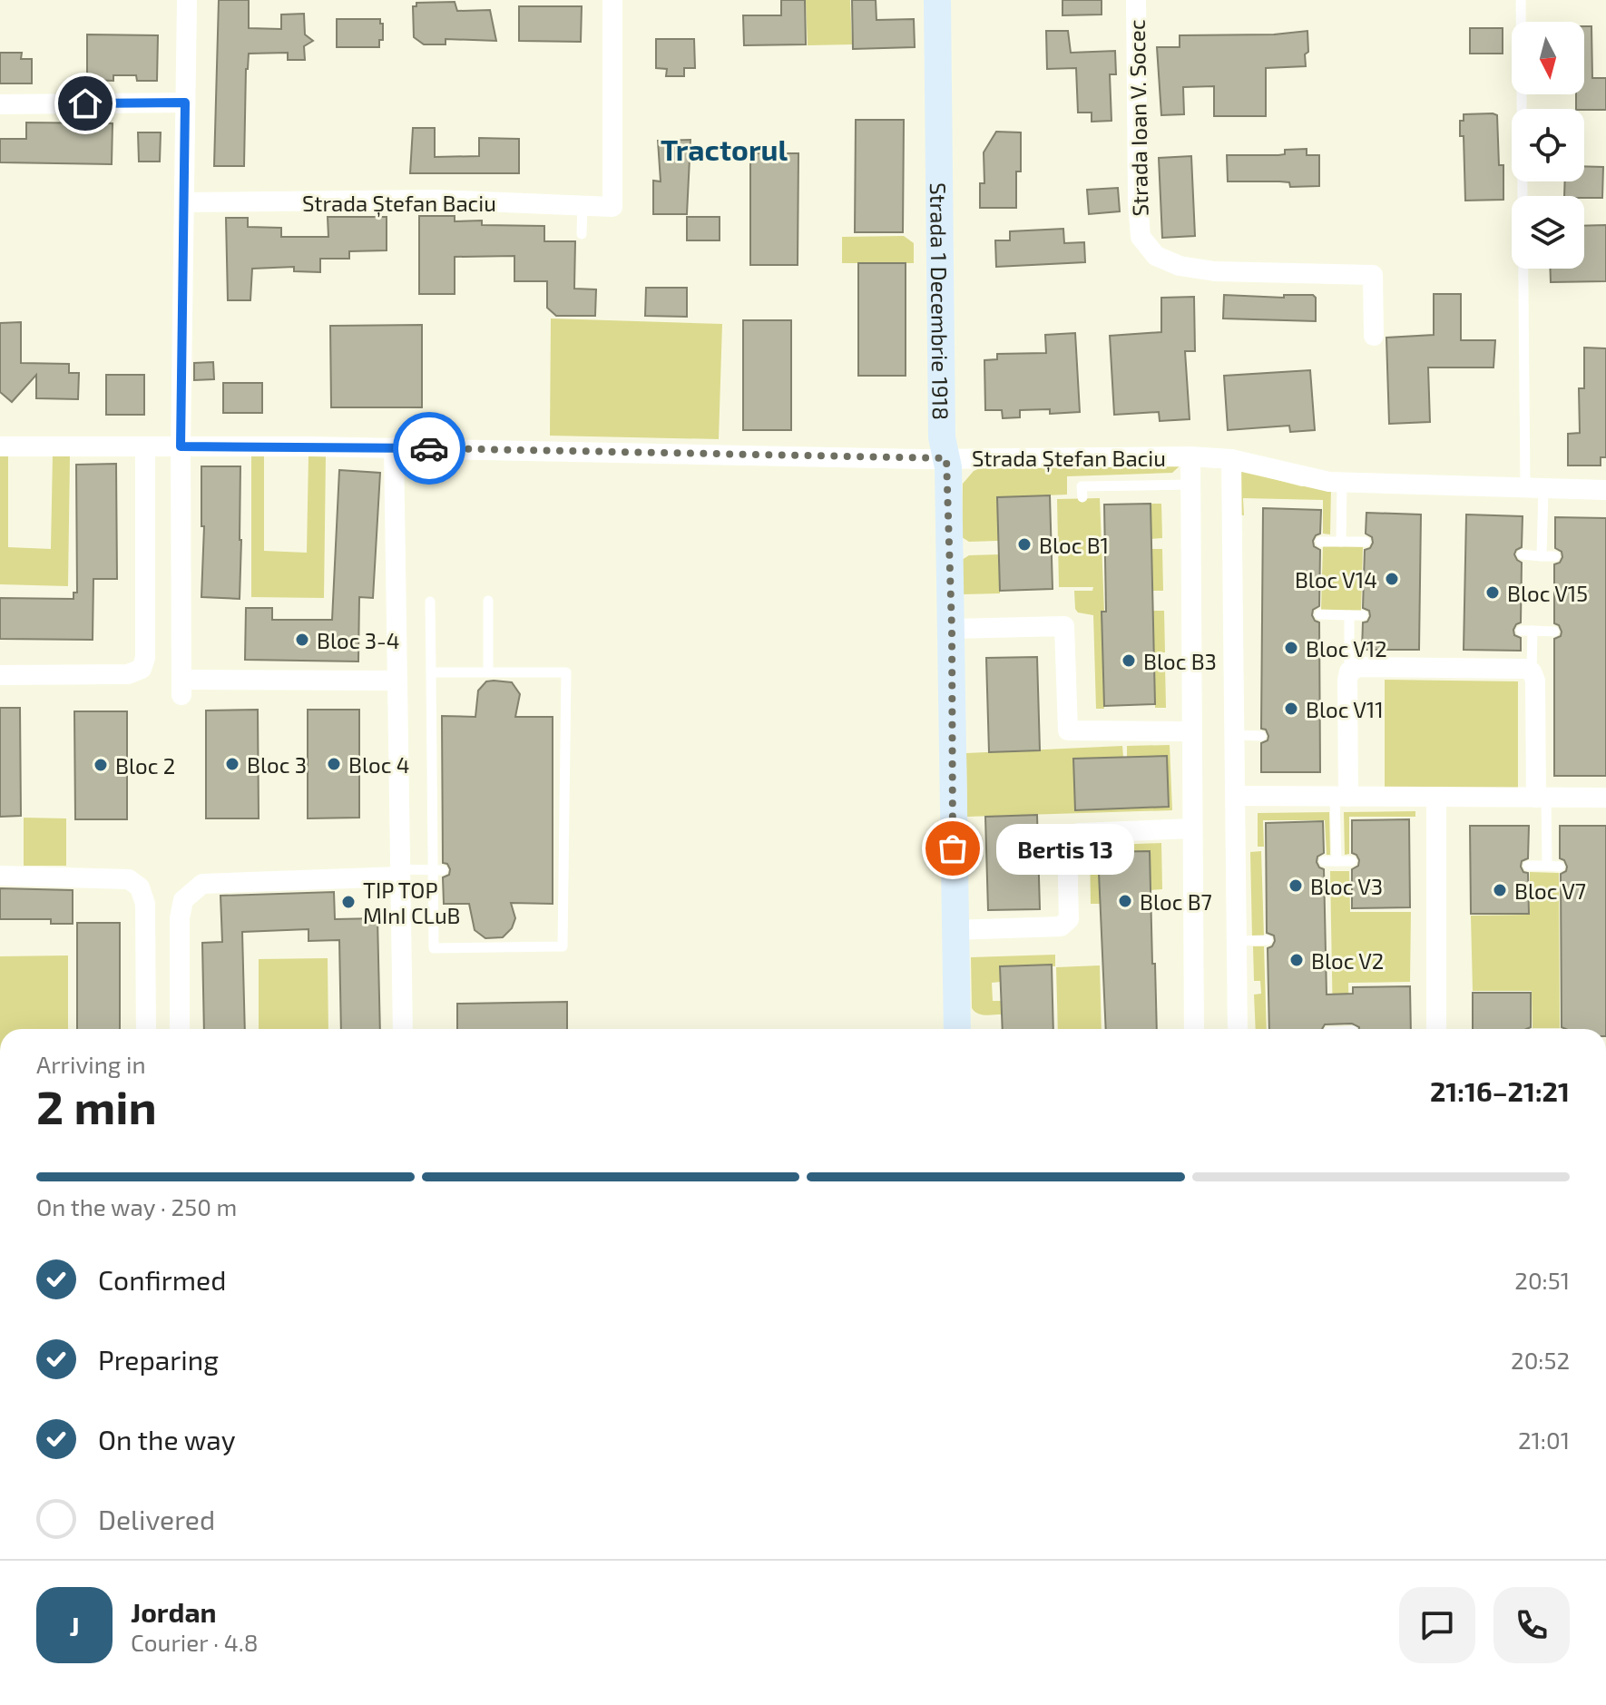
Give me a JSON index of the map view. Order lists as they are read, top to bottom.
{
  "streets": {
    "street": ["Strada Ioan V. Socec", "Strada Ștefan Baciu", "Strada 1 Decembrie 1918"]
  },
  "crossings": [
    ["Strada Ștefan Baciu", "Strada 1 Decembrie 1918"]
  ],
  "districts": ["Tractorul"],
  "places": [
    "Bloc B1",
    "Bloc V14",
    "Bloc V15",
    "Bloc 3-4",
    "Bloc V12",
    "Bloc B3",
    "Bloc V11",
    "Bloc 3",
    "Bloc 4",
    "Bloc 2",
    "Bertis 13",
    "Bloc V3",
    "Bloc V7",
    "Bloc B7",
    "TIP TOP MInI CLuB",
    "Bloc V2"
  ],
  "north": "bottom",
  "page": {
    "bubble": "Bertis 13",
    "heading": ["2 min", "Arriving in", "21:16–21:21"],
    "panel": ["Jordan", "Courier · 4.8"],
    "bar": "On the way · 250 m",
    "list": [
      ["Confirmed", "20:51"],
      ["Preparing", "20:52"],
      ["On the way", "21:01"],
      "Delivered"
    ],
    "round": "J"
  }
}
